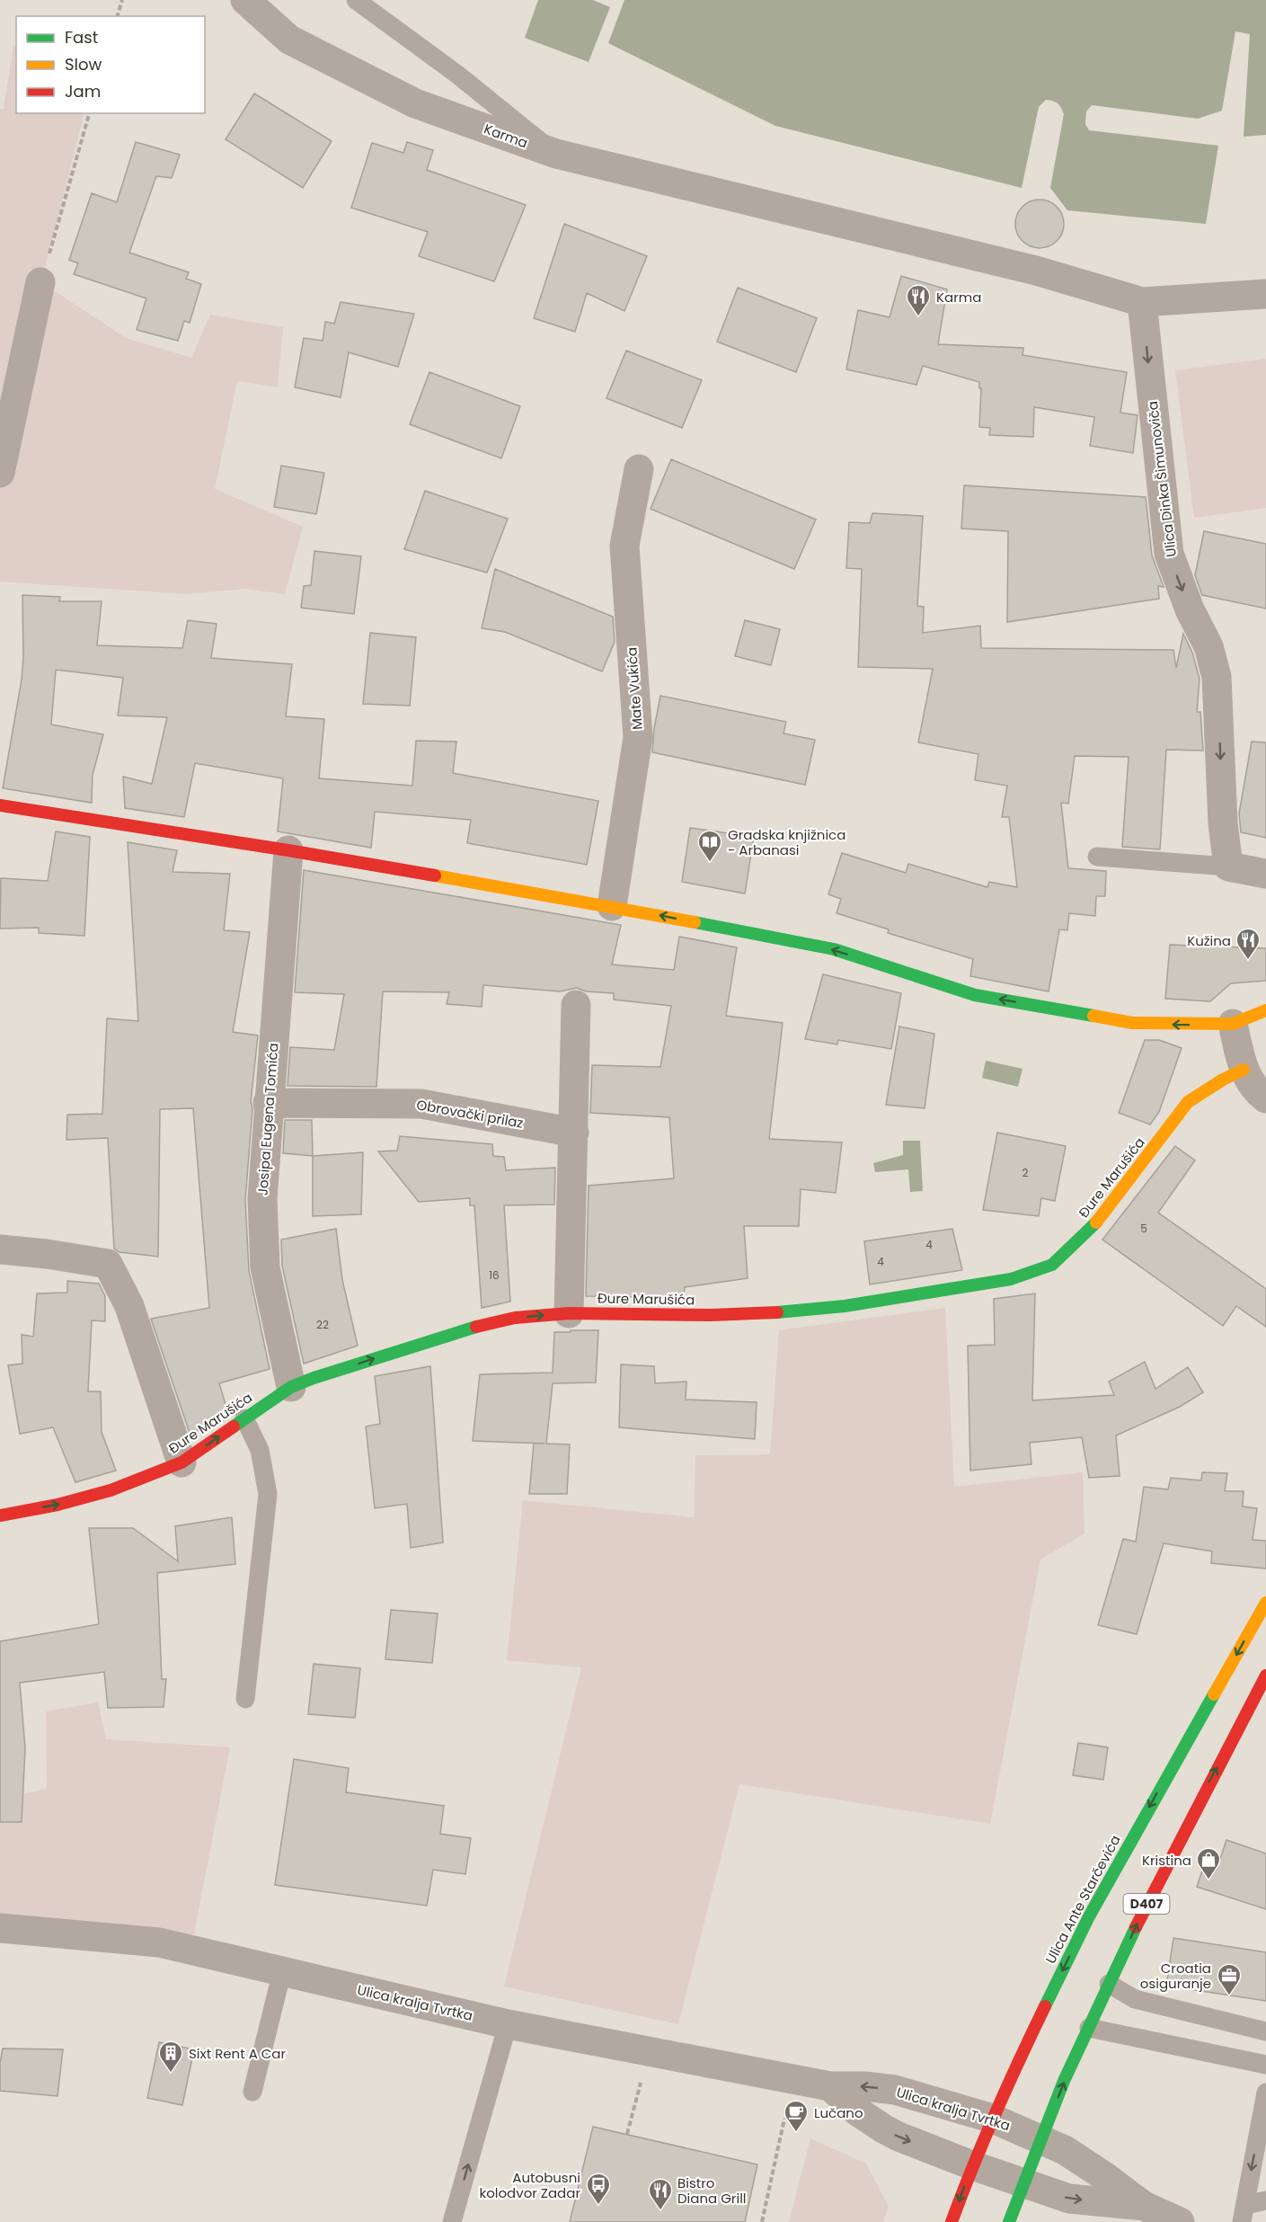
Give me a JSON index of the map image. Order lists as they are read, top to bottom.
{
  "streets": {
    "street": [
      "Karma",
      "Ulica Dinka Šimunoviča",
      "Mate Vukića",
      "Obrovački prilaz",
      "Josipa Eugena Tomića",
      "Đure Marušića",
      "Ulica Ante Starčevića",
      "D407",
      "Ulica kralja Tvrtka"
    ]
  },
  "crossings": [
    ["Karma", "Ulica Dinka Šimunoviča"],
    ["Obrovački prilaz", "Josipa Eugena Tomića"],
    ["Josipa Eugena Tomića", "Đure Marušića"],
    ["Ulica Ante Starčevića", "Ulica kralja Tvrtka"],
    ["D407", "Ulica kralja Tvrtka"]
  ],
  "one_way": ["Ulica Dinka Šimunoviča", "Đure Marušića"],
  "places": {
    "restaurant": ["Karma", "Kužina", "Bistro Diana Grill"],
    "library": ["Gradska knjižnica - Arbanasi"],
    "shop": ["Kristina"],
    "office": ["Croatia osiguranje"],
    "building": ["Sixt Rent A Car"],
    "cafe": ["Lučano"],
    "bus stop": ["Autobusni kolodvor Zadar"]
  },
  "house_numbers": [
    "2",
    "5",
    "4",
    "4",
    "16",
    "22"
  ],
  "legend": ["Fast", "Slow", "Jam"]
}
